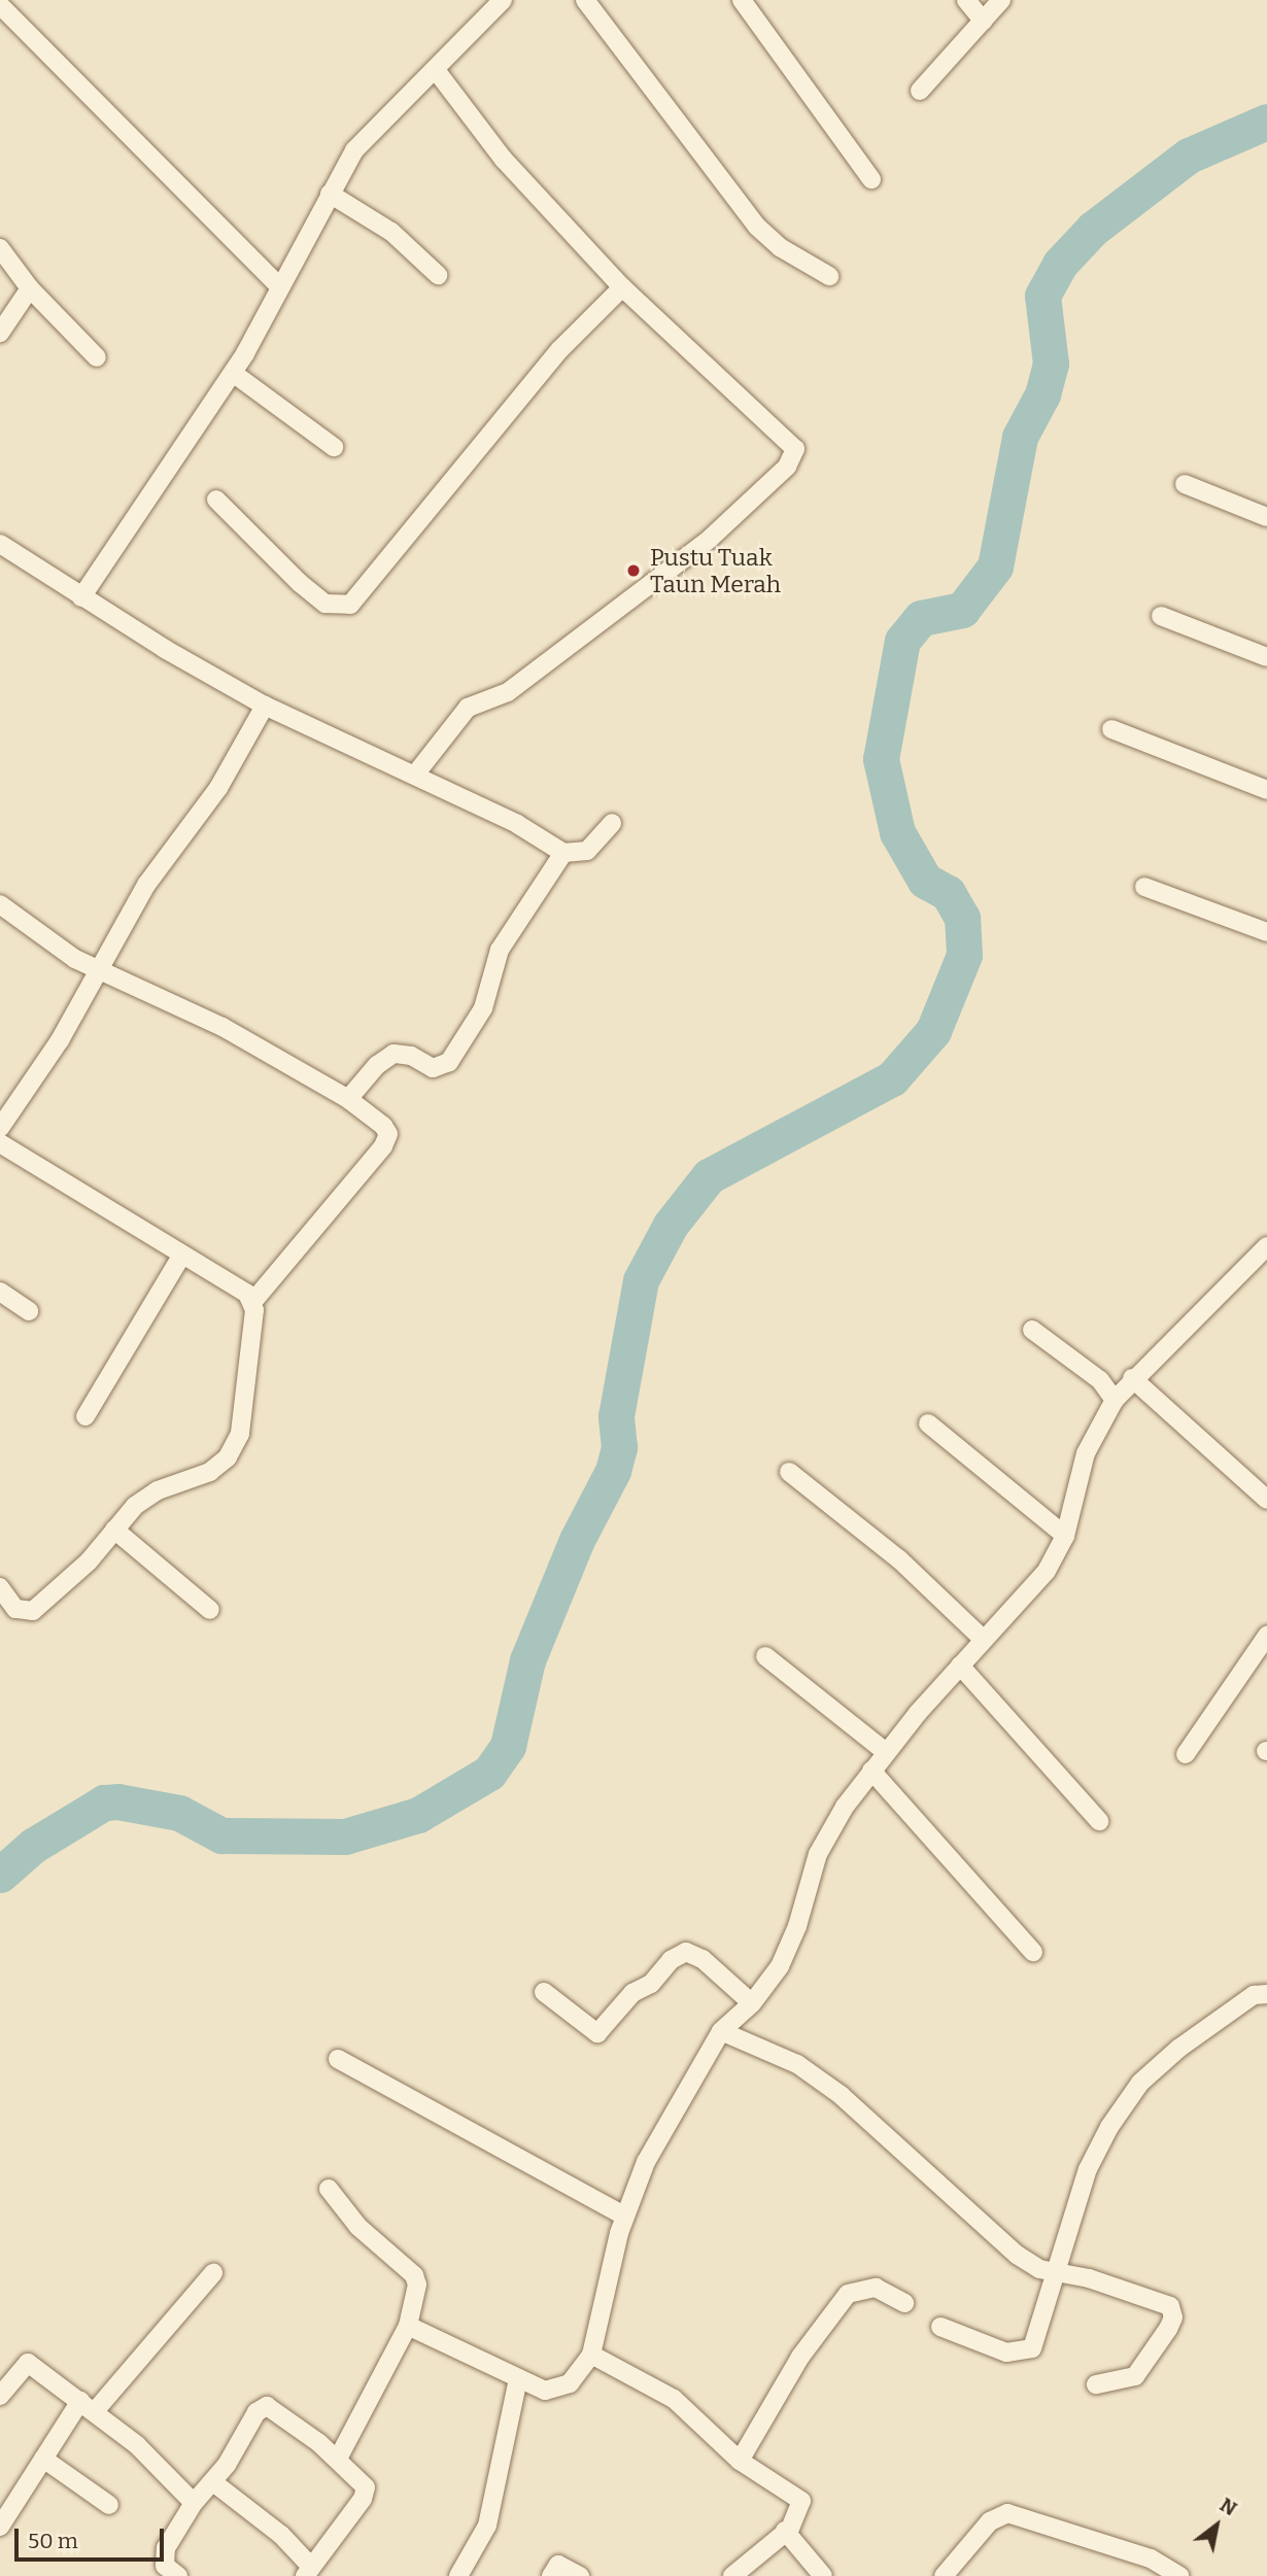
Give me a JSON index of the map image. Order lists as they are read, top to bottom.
{
  "places": ["Pustu Tuak Taun Merah"],
  "scale_bar": "50 m",
  "north": "top right"
}
